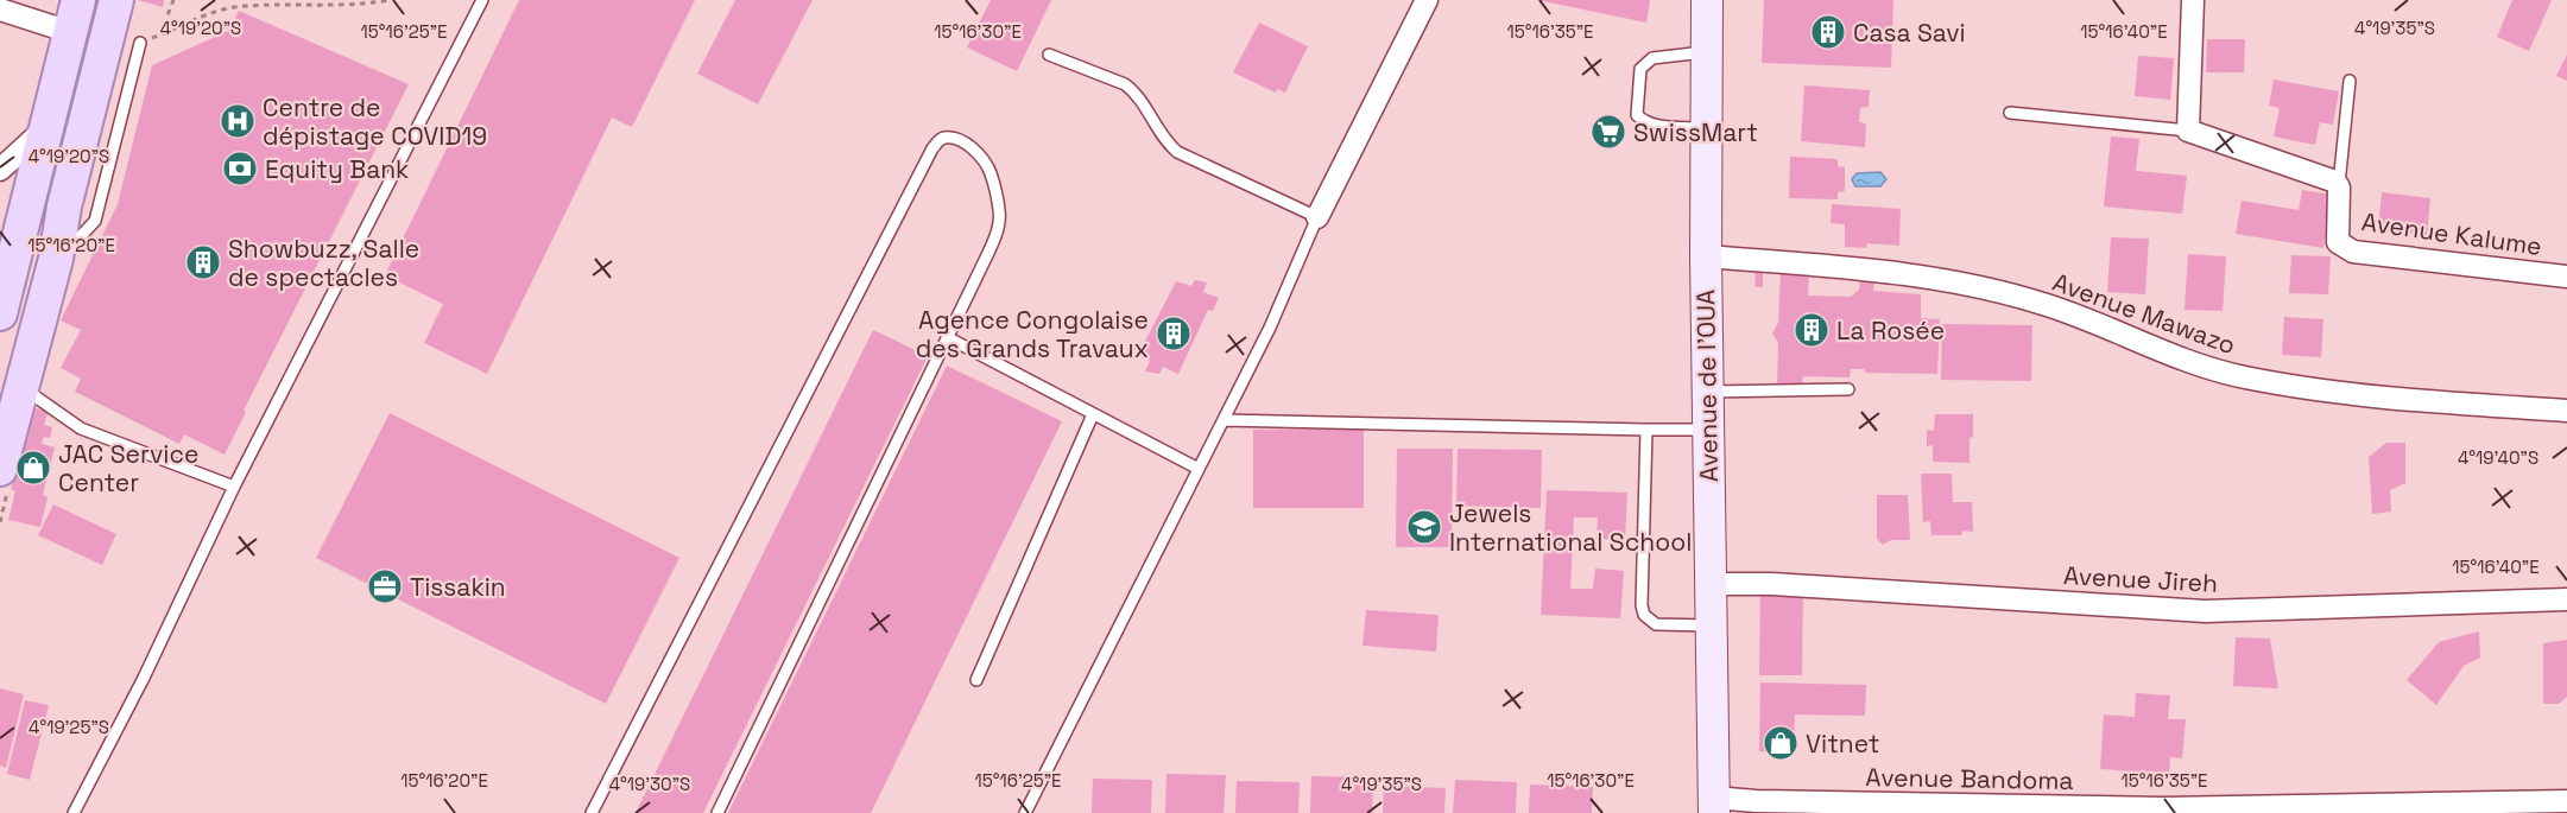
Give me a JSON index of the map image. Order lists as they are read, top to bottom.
{
  "streets": {
    "main road": ["Avenue de l’OUA"],
    "street": [
      "Avenue Kalume",
      "Avenue Mawazo",
      "Avenue Jireh",
      "Avenue Bandoma"
    ]
  },
  "crossings": [
    ["Avenue Mawazo", "Avenue de l’OUA"],
    ["Avenue de l’OUA", "Avenue Jireh"],
    ["Avenue de l’OUA", "Avenue Bandoma"]
  ],
  "places": {
    "building": [
      "Casa Savi",
      "Showbuzz, Salle de spectacles",
      "La Rosée",
      "Agence Congolaise des Grands Travaux"
    ],
    "hospital": ["Centre de dépistage COVID19"],
    "supermarket": ["SwissMart"],
    "bank": ["Equity Bank"],
    "shop": ["JAC Service Center", "Vitnet"],
    "school or university": ["Jewels International School"],
    "office": ["Tissakin"]
  },
  "coordinates": [
    "4°19'20\"S",
    "4°19'35\"S",
    "15°16'30\"E",
    "15°16'25\"E",
    "15°16'35\"E",
    "15°16'40\"E",
    "15°16'20\"E",
    "4°19'40\"S",
    "4°19'25\"S",
    "4°19'30\"S"
  ]
}
